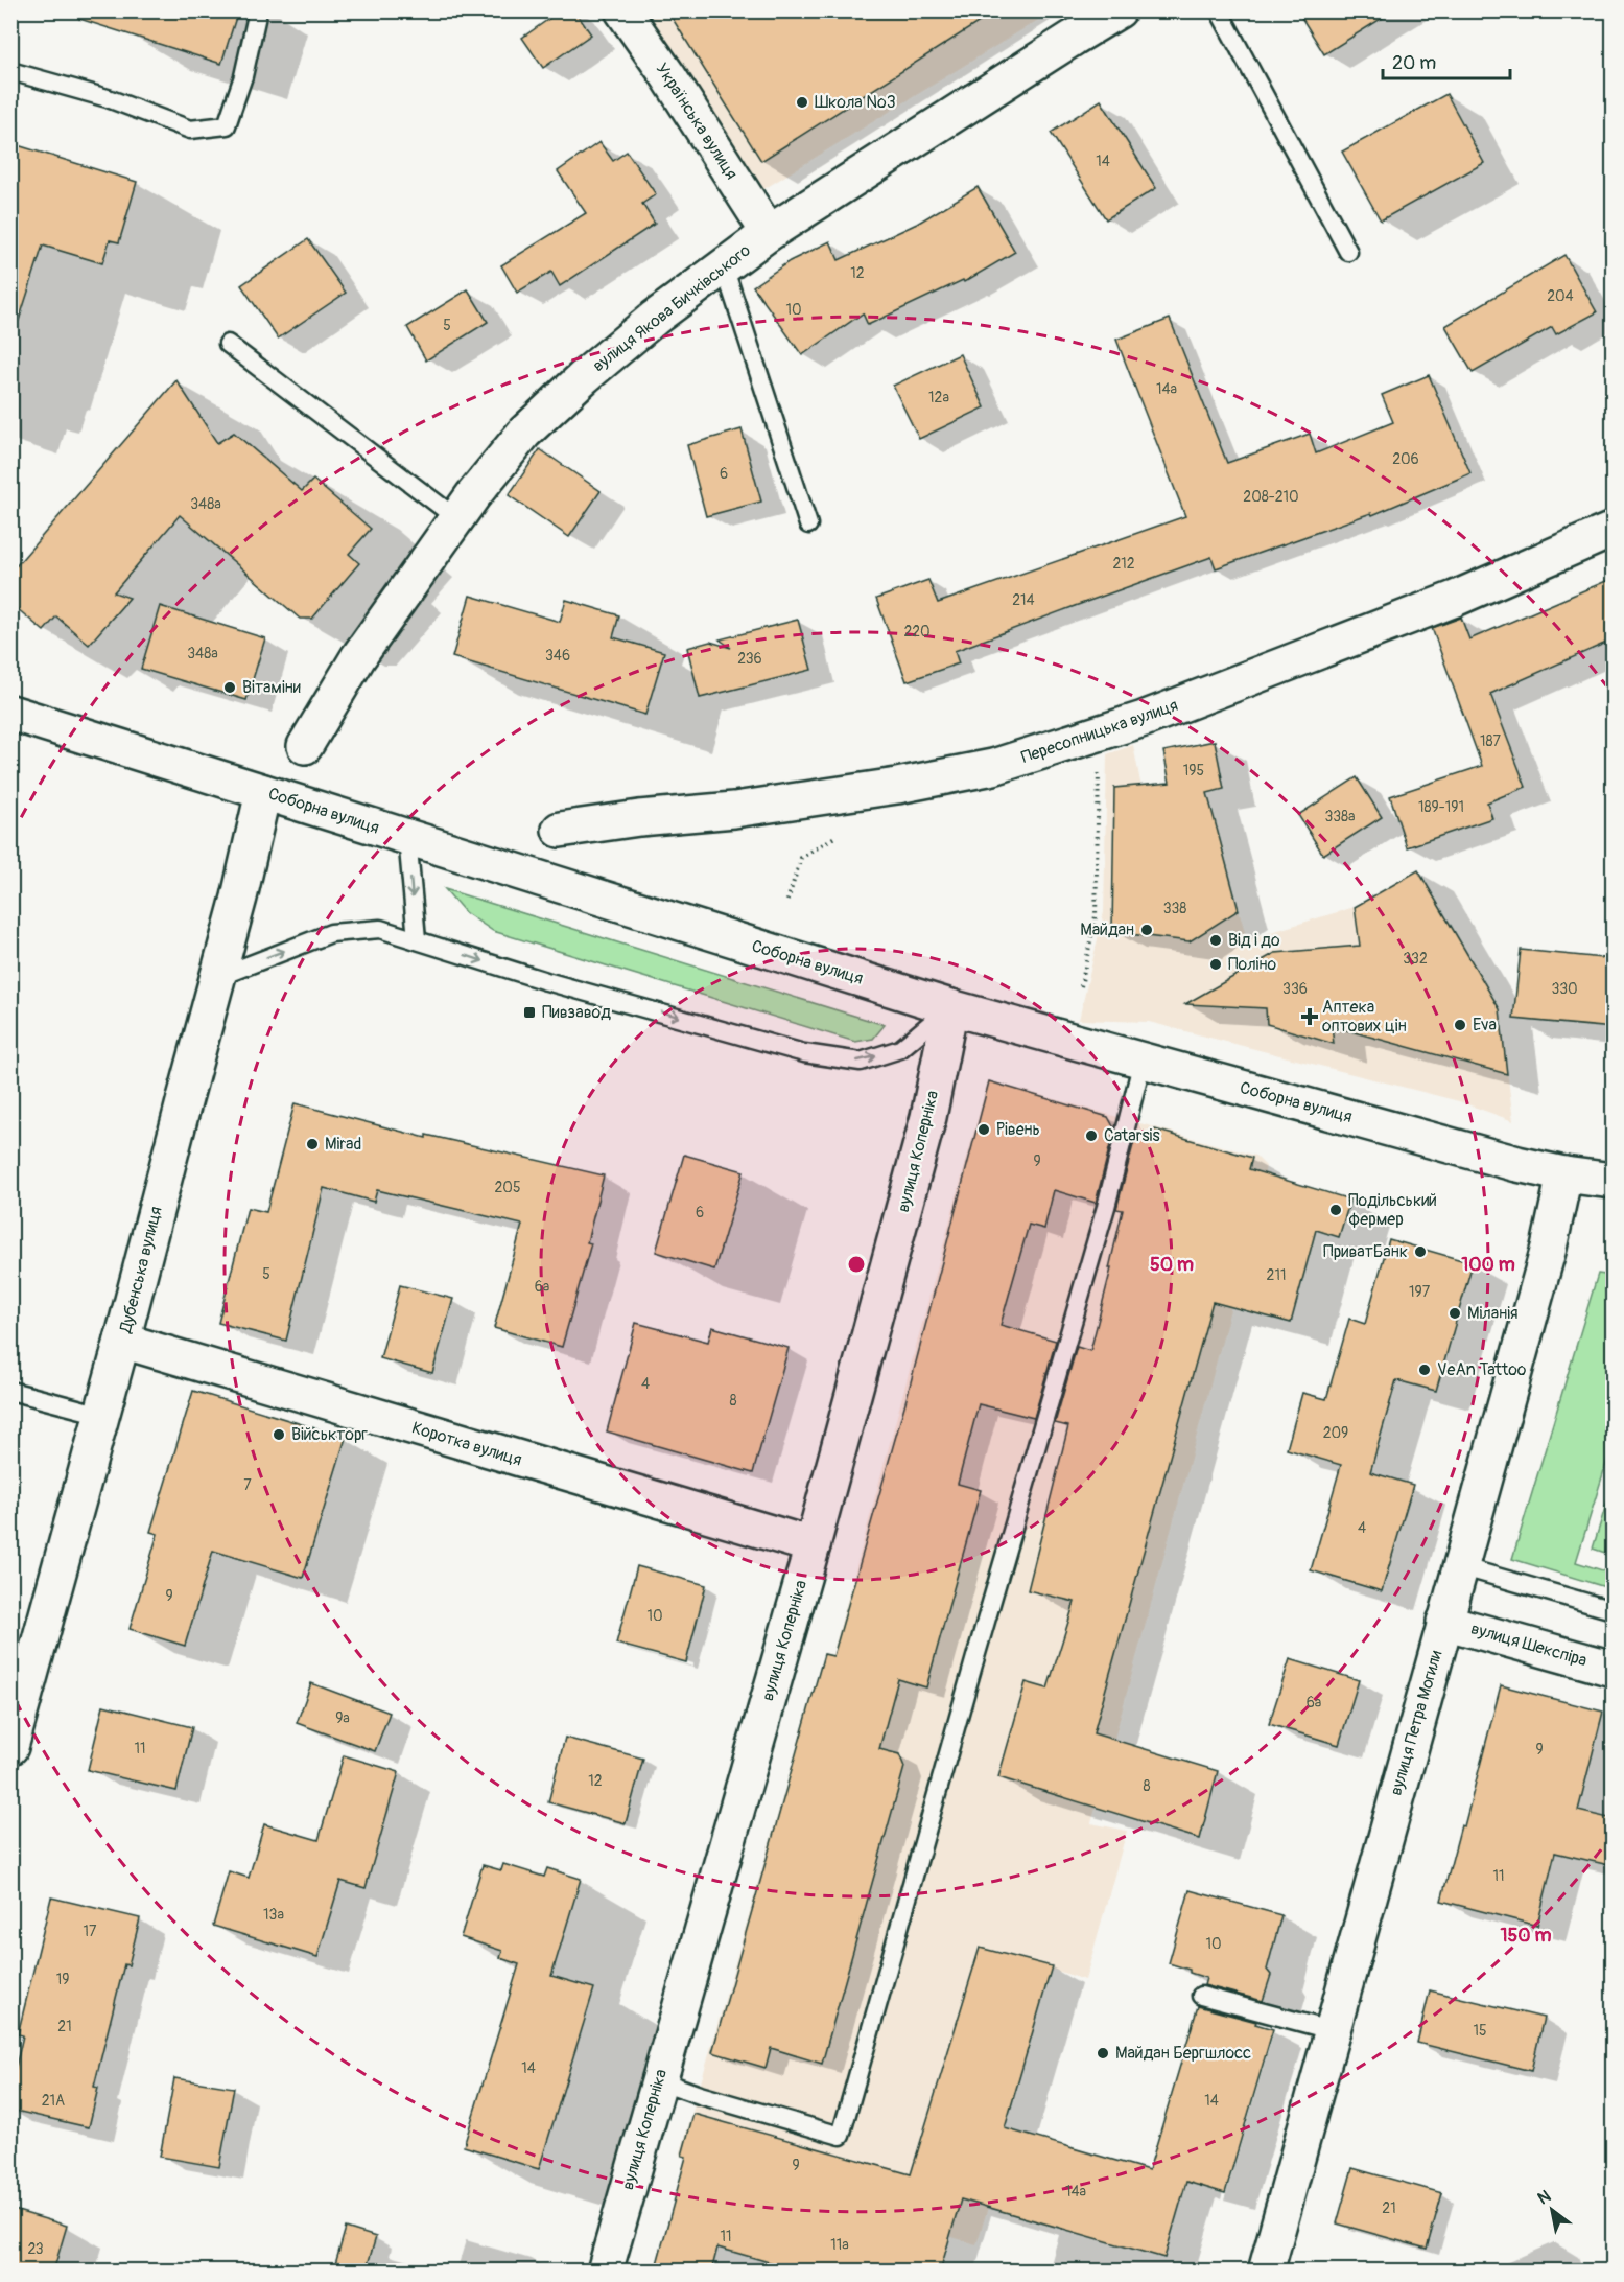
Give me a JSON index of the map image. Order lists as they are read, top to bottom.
{
  "streets": {
    "street": [
      "Українська вулиця",
      "вулиця Якова Бичківського",
      "Пересопницька вулиця",
      "Соборна вулиця",
      "вулиця Коперніка",
      "Дубенська вулиця",
      "Коротка вулиця",
      "вулиця Шекспіра",
      "вулиця Петра Могили"
    ]
  },
  "crossings": [
    ["Українська вулиця", "вулиця Якова Бичківського"],
    ["Соборна вулиця", "вулиця Коперніка"],
    ["Соборна вулиця", "Дубенська вулиця"],
    ["Соборна вулиця", "вулиця Петра Могили"],
    ["вулиця Коперніка", "Коротка вулиця"],
    ["Дубенська вулиця", "Коротка вулиця"],
    ["вулиця Шекспіра", "вулиця Петра Могили"]
  ],
  "places": {
    "other": [
      "Школа №3",
      "Вітаміни",
      "Майдан",
      "Від і до",
      "Поліно",
      "Eva",
      "Рівень",
      "Catarsis",
      "Mirad",
      "Подільський фермер",
      "ПриватБанк",
      "Міланія",
      "VeAn Tattoo",
      "Військторг",
      "Майдан Бергшлосс"
    ],
    "transit": ["Пивзавод"],
    "health": ["Аптека оптових цін"]
  },
  "house_numbers": [
    "14",
    "12",
    "204",
    "10",
    "5",
    "14а",
    "12а",
    "206",
    "6",
    "208-210",
    "348а",
    "212",
    "214",
    "220",
    "348а",
    "346",
    "236",
    "187",
    "195",
    "189-191",
    "338а",
    "338",
    "332",
    "336",
    "330",
    "9",
    "205",
    "6",
    "5",
    "211",
    "6а",
    "197",
    "4",
    "8",
    "209",
    "7",
    "4",
    "9",
    "10",
    "6а",
    "9а",
    "11",
    "9",
    "12",
    "8",
    "11",
    "13а",
    "17",
    "10",
    "19",
    "21",
    "15",
    "14",
    "21А",
    "14",
    "9",
    "14а",
    "21",
    "11",
    "11а",
    "23"
  ],
  "scale_bar": "20 m",
  "north": "top left",
  "rings": ["50 m", "100 m", "150 m"]
}
